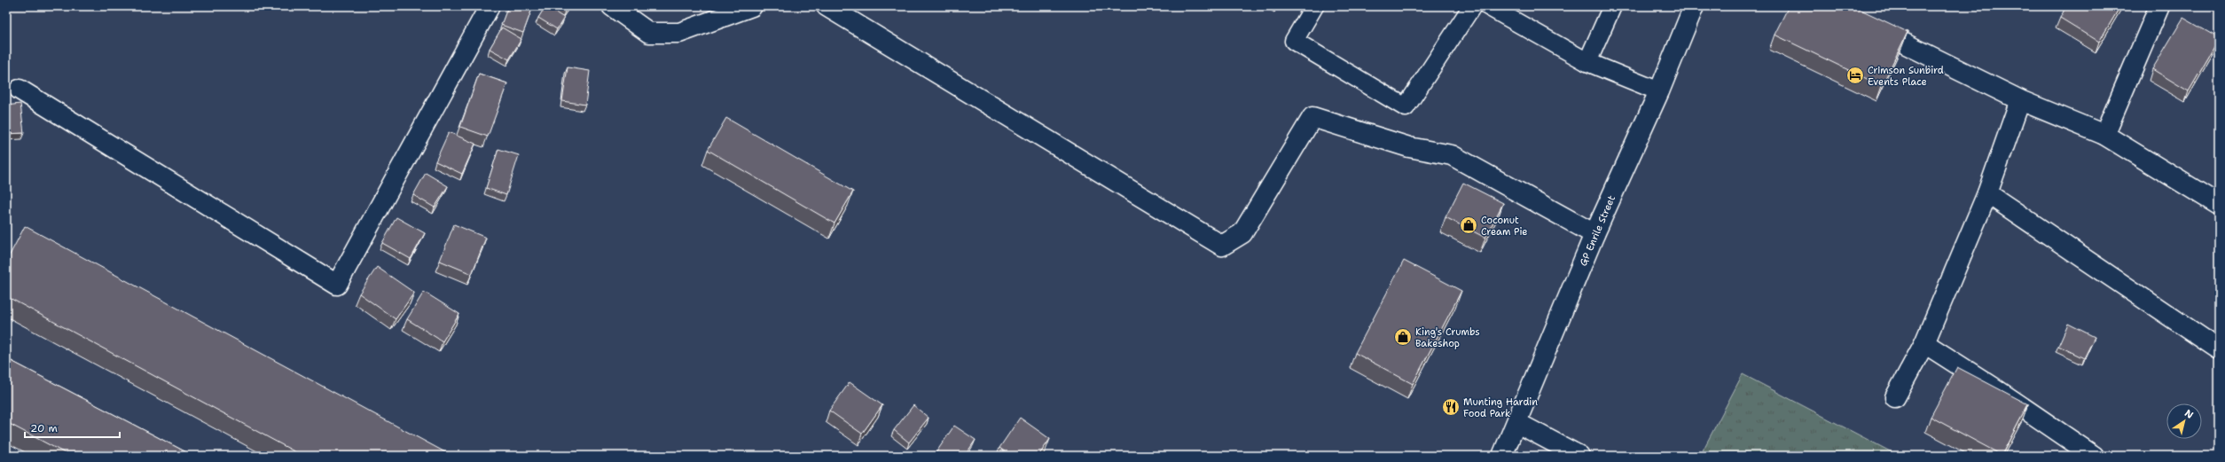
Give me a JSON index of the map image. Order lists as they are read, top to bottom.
{
  "streets": {
    "street": ["GP Enrile Street"]
  },
  "places": {
    "hotel": ["Crimson Sunbird Events Place"],
    "shop": ["Coconut Cream Pie", "King's Crumbs Bakeshop"],
    "restaurant": ["Munting Hardin Food Park"]
  },
  "scale_bar": "20 m",
  "north": "top right"
}
